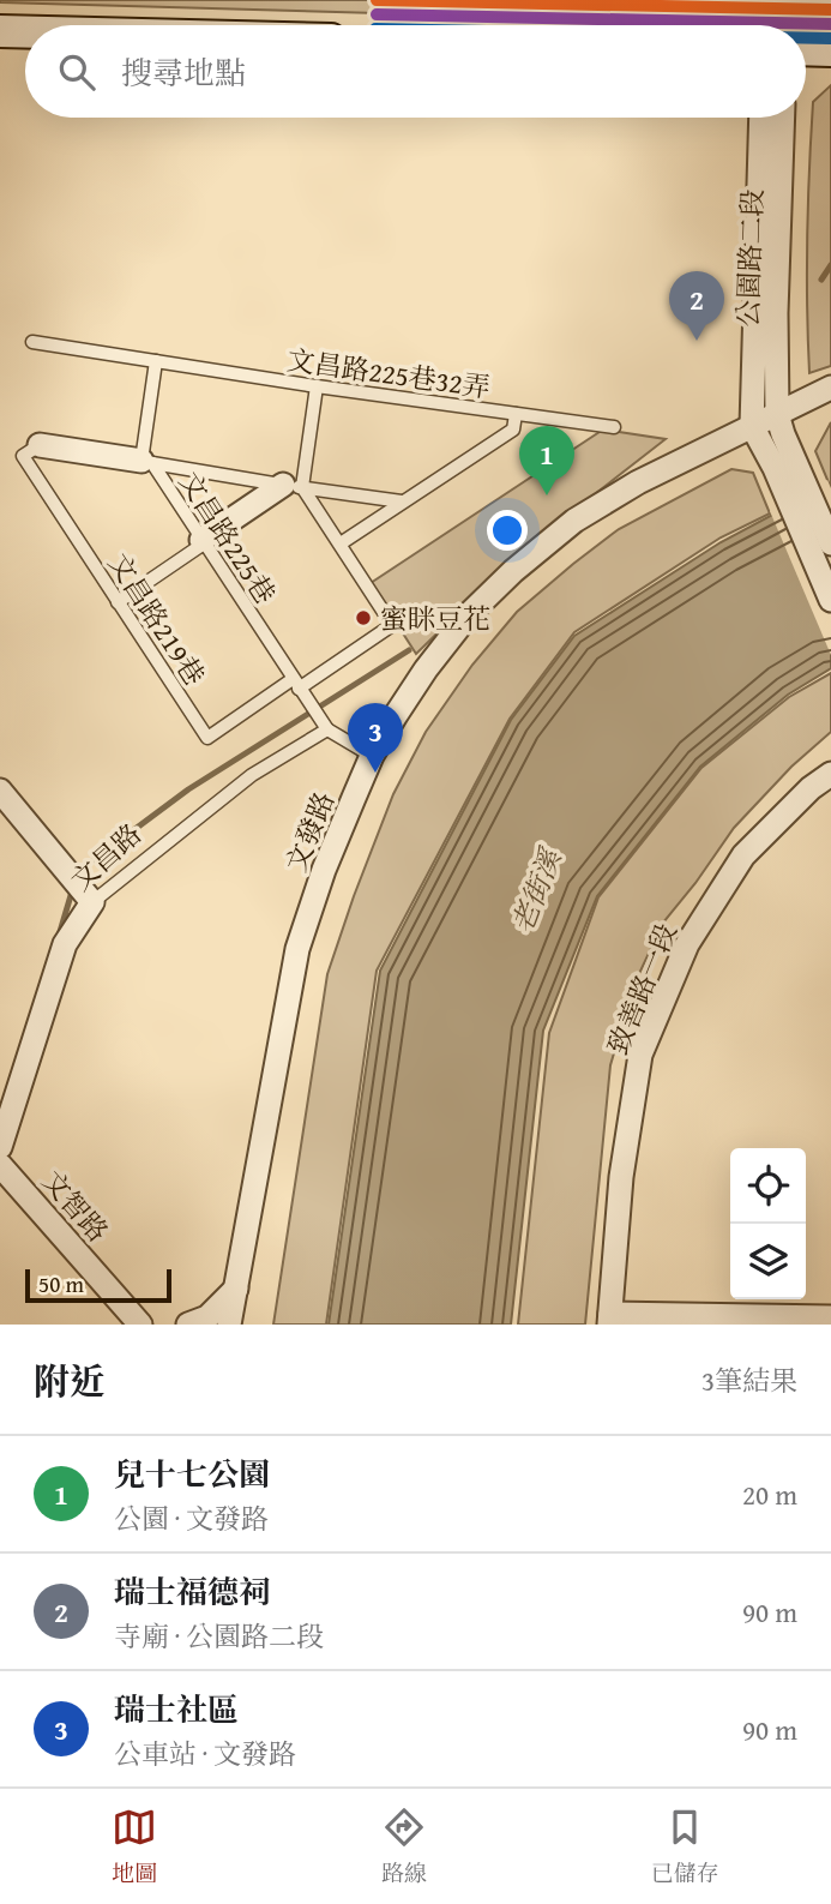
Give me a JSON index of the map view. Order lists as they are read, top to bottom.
{
  "streets": {
    "street": [
      "公園路二段",
      "文發路",
      "文昌路",
      "致善路一段",
      "文智路"
    ],
    "lane": ["文昌路225巷32弄", "文昌路225巷", "文昌路219巷"]
  },
  "crossings": [
    ["公園路二段", "文發路"],
    ["文昌路225巷32弄", "文昌路225巷"],
    ["文昌路225巷", "文昌路219巷"],
    ["文昌路225巷", "文昌路"]
  ],
  "water": ["老街溪"],
  "places": ["蜜眯豆花"],
  "scale_bar": "50 m",
  "page": {
    "search": "搜尋地點",
    "pins": ["2", "1", "3"],
    "scale": "50 m",
    "heading": ["附近", "3筆結果"],
    "list": [
      {
        "mark": "1",
        "name": "兒十七公園",
        "note": "公園 · 文發路",
        "value": "20 m"
      },
      {
        "mark": "2",
        "name": "瑞士福德祠",
        "note": "寺廟 · 公園路二段",
        "value": "90 m"
      },
      {
        "mark": "3",
        "name": "瑞士社區",
        "note": "公車站 · 文發路",
        "value": "90 m"
      }
    ],
    "nav": ["地圖", "路線", "已儲存"]
  }
}
